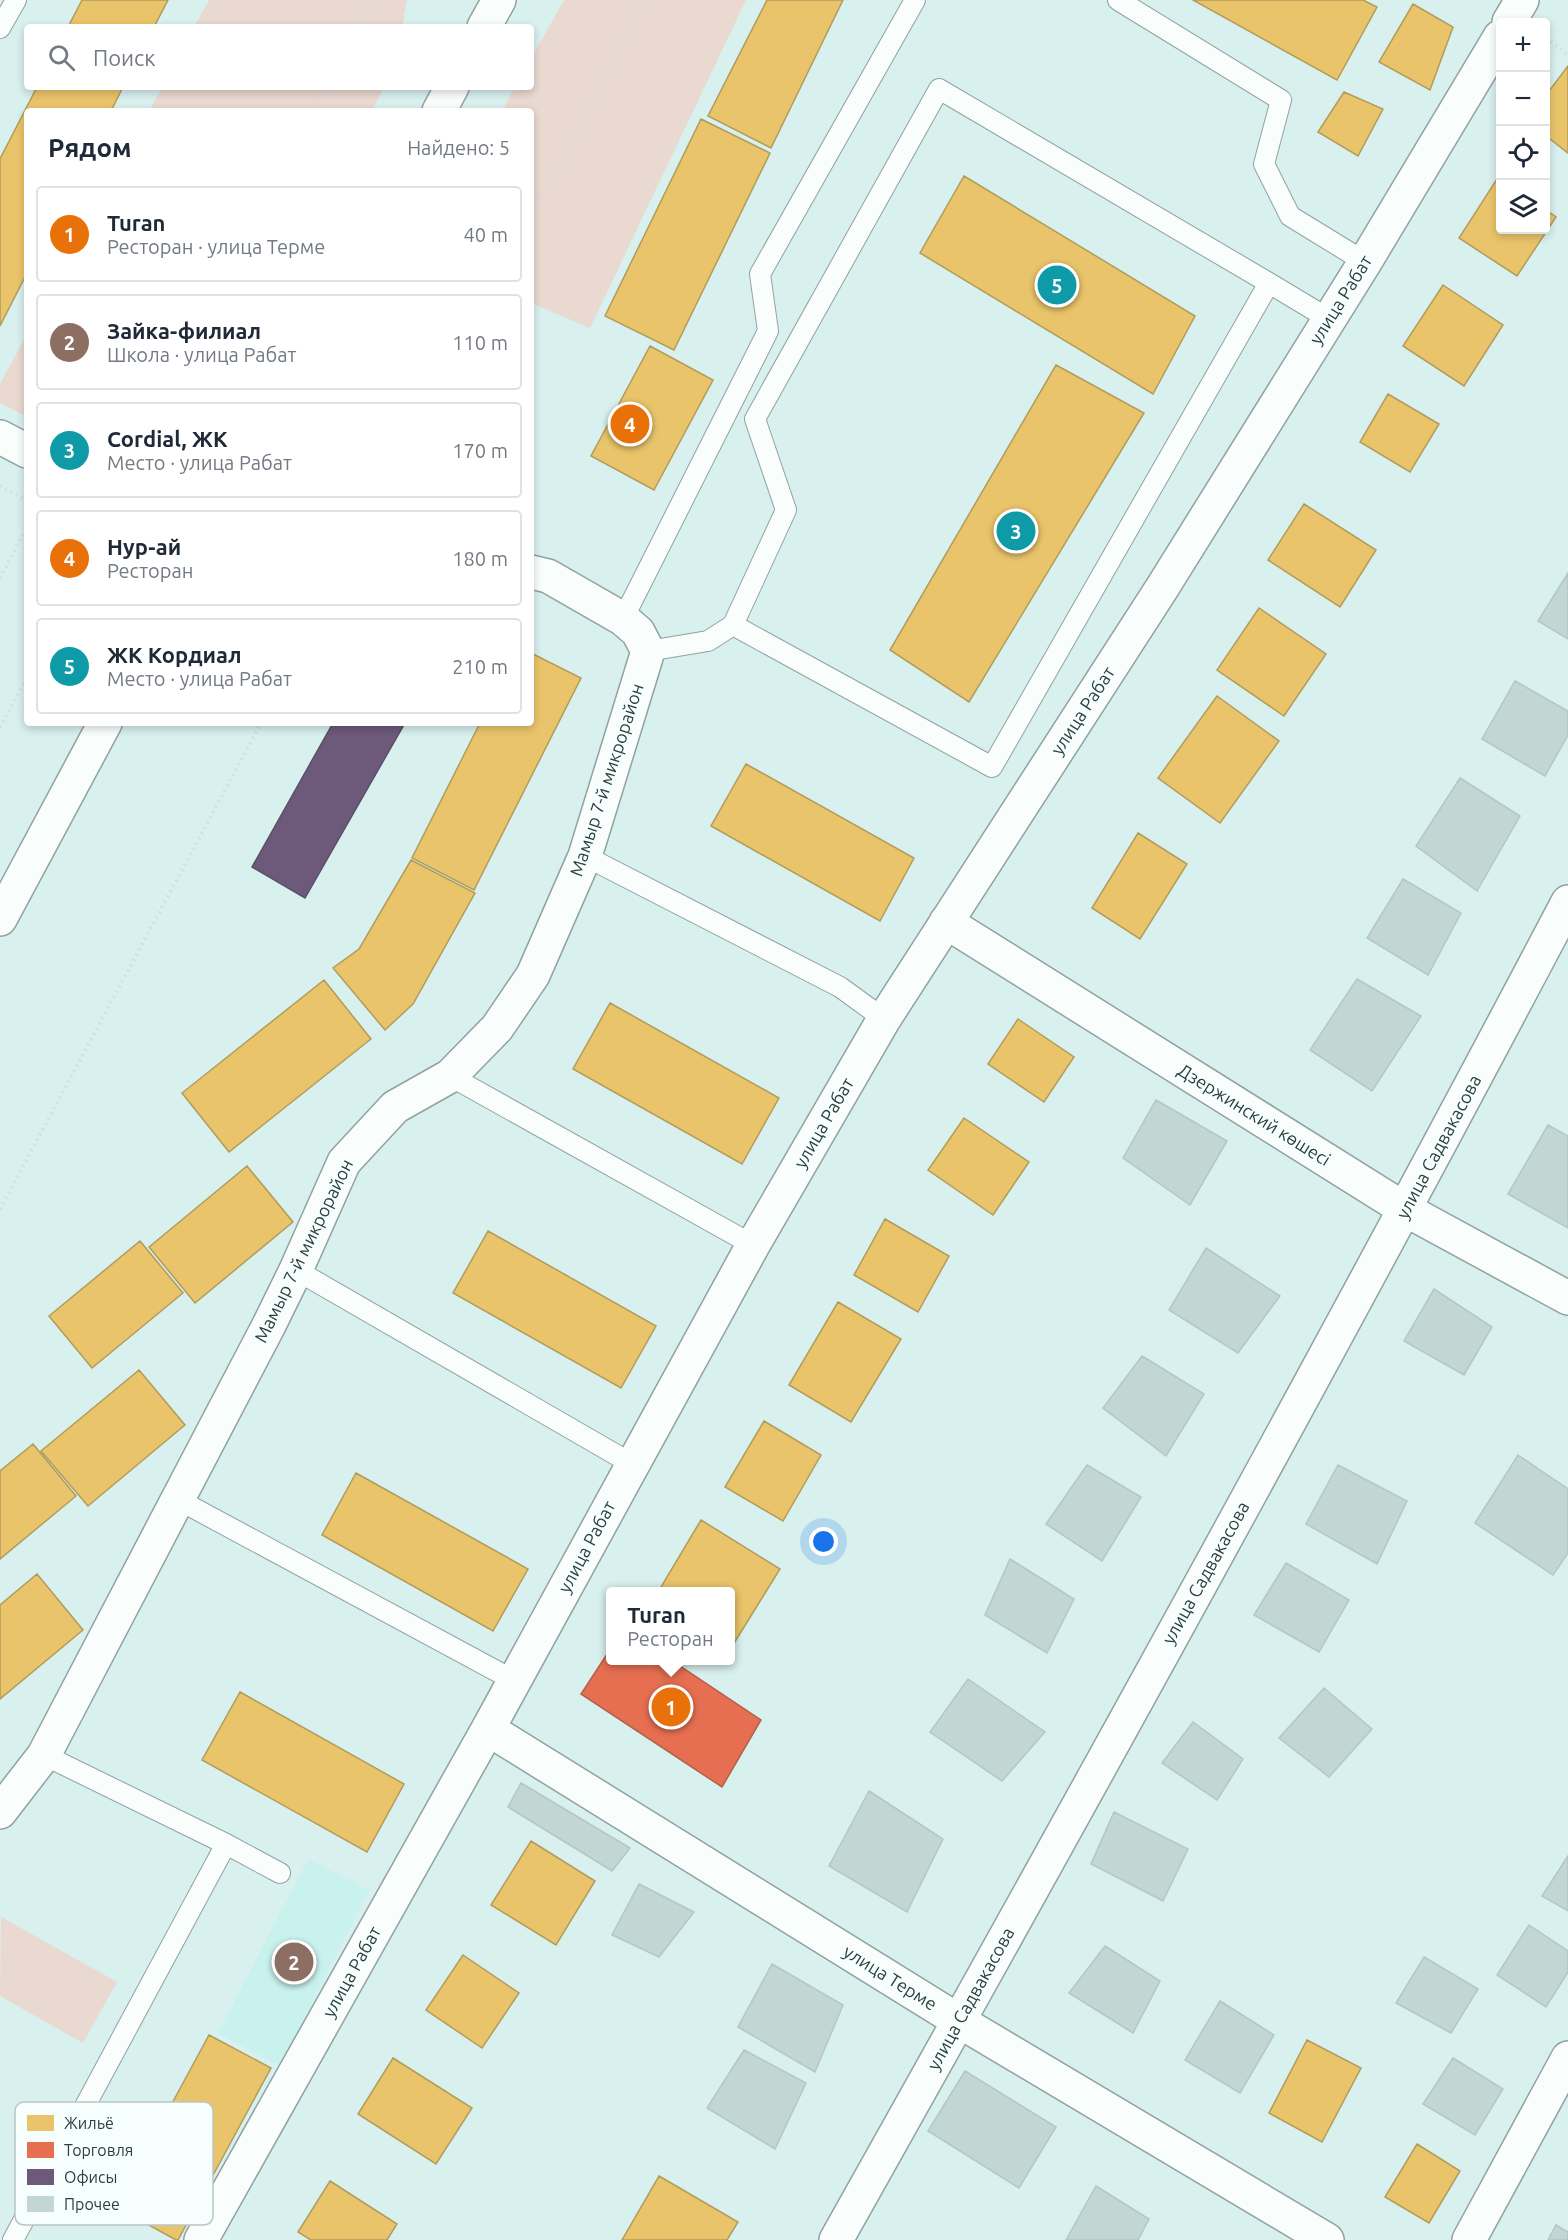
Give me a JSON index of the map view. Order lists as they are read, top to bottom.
{
  "streets": {
    "street": [
      "улица Рабат",
      "Мамыр 7-й микрорайон",
      "Дзержинский көшесі",
      "улица Садвакасова",
      "улица Терме"
    ]
  },
  "crossings": [
    ["улица Рабат", "Дзержинский көшесі"],
    ["улица Рабат", "улица Терме"],
    ["Дзержинский көшесі", "улица Садвакасова"],
    ["улица Садвакасова", "улица Терме"]
  ],
  "legend": [
    "Жильё",
    "Торговля",
    "Офисы",
    "Прочее"
  ],
  "page": {
    "map_buttons": ["+", "−"],
    "search": "Поиск",
    "heading": ["Рядом", "Найдено: 5"],
    "list": [
      {
        "mark": "1",
        "name": "Turan",
        "note": "Ресторан · улица Терме",
        "value": "40 m"
      },
      {
        "mark": "2",
        "name": "Зайка-филиал",
        "note": "Школа · улица Рабат",
        "value": "110 m"
      },
      {
        "mark": "3",
        "name": "Cordial, ЖК",
        "note": "Место · улица Рабат",
        "value": "170 m"
      },
      {
        "mark": "4",
        "name": "Нур-ай",
        "note": "Ресторан",
        "value": "180 m"
      },
      {
        "mark": "5",
        "name": "ЖК Кордиал",
        "note": "Место · улица Рабат",
        "value": "210 m"
      }
    ],
    "pins": [
      "5",
      "4",
      "3",
      "1",
      "2"
    ],
    "popup": ["Turan", "Ресторан"]
  }
}
